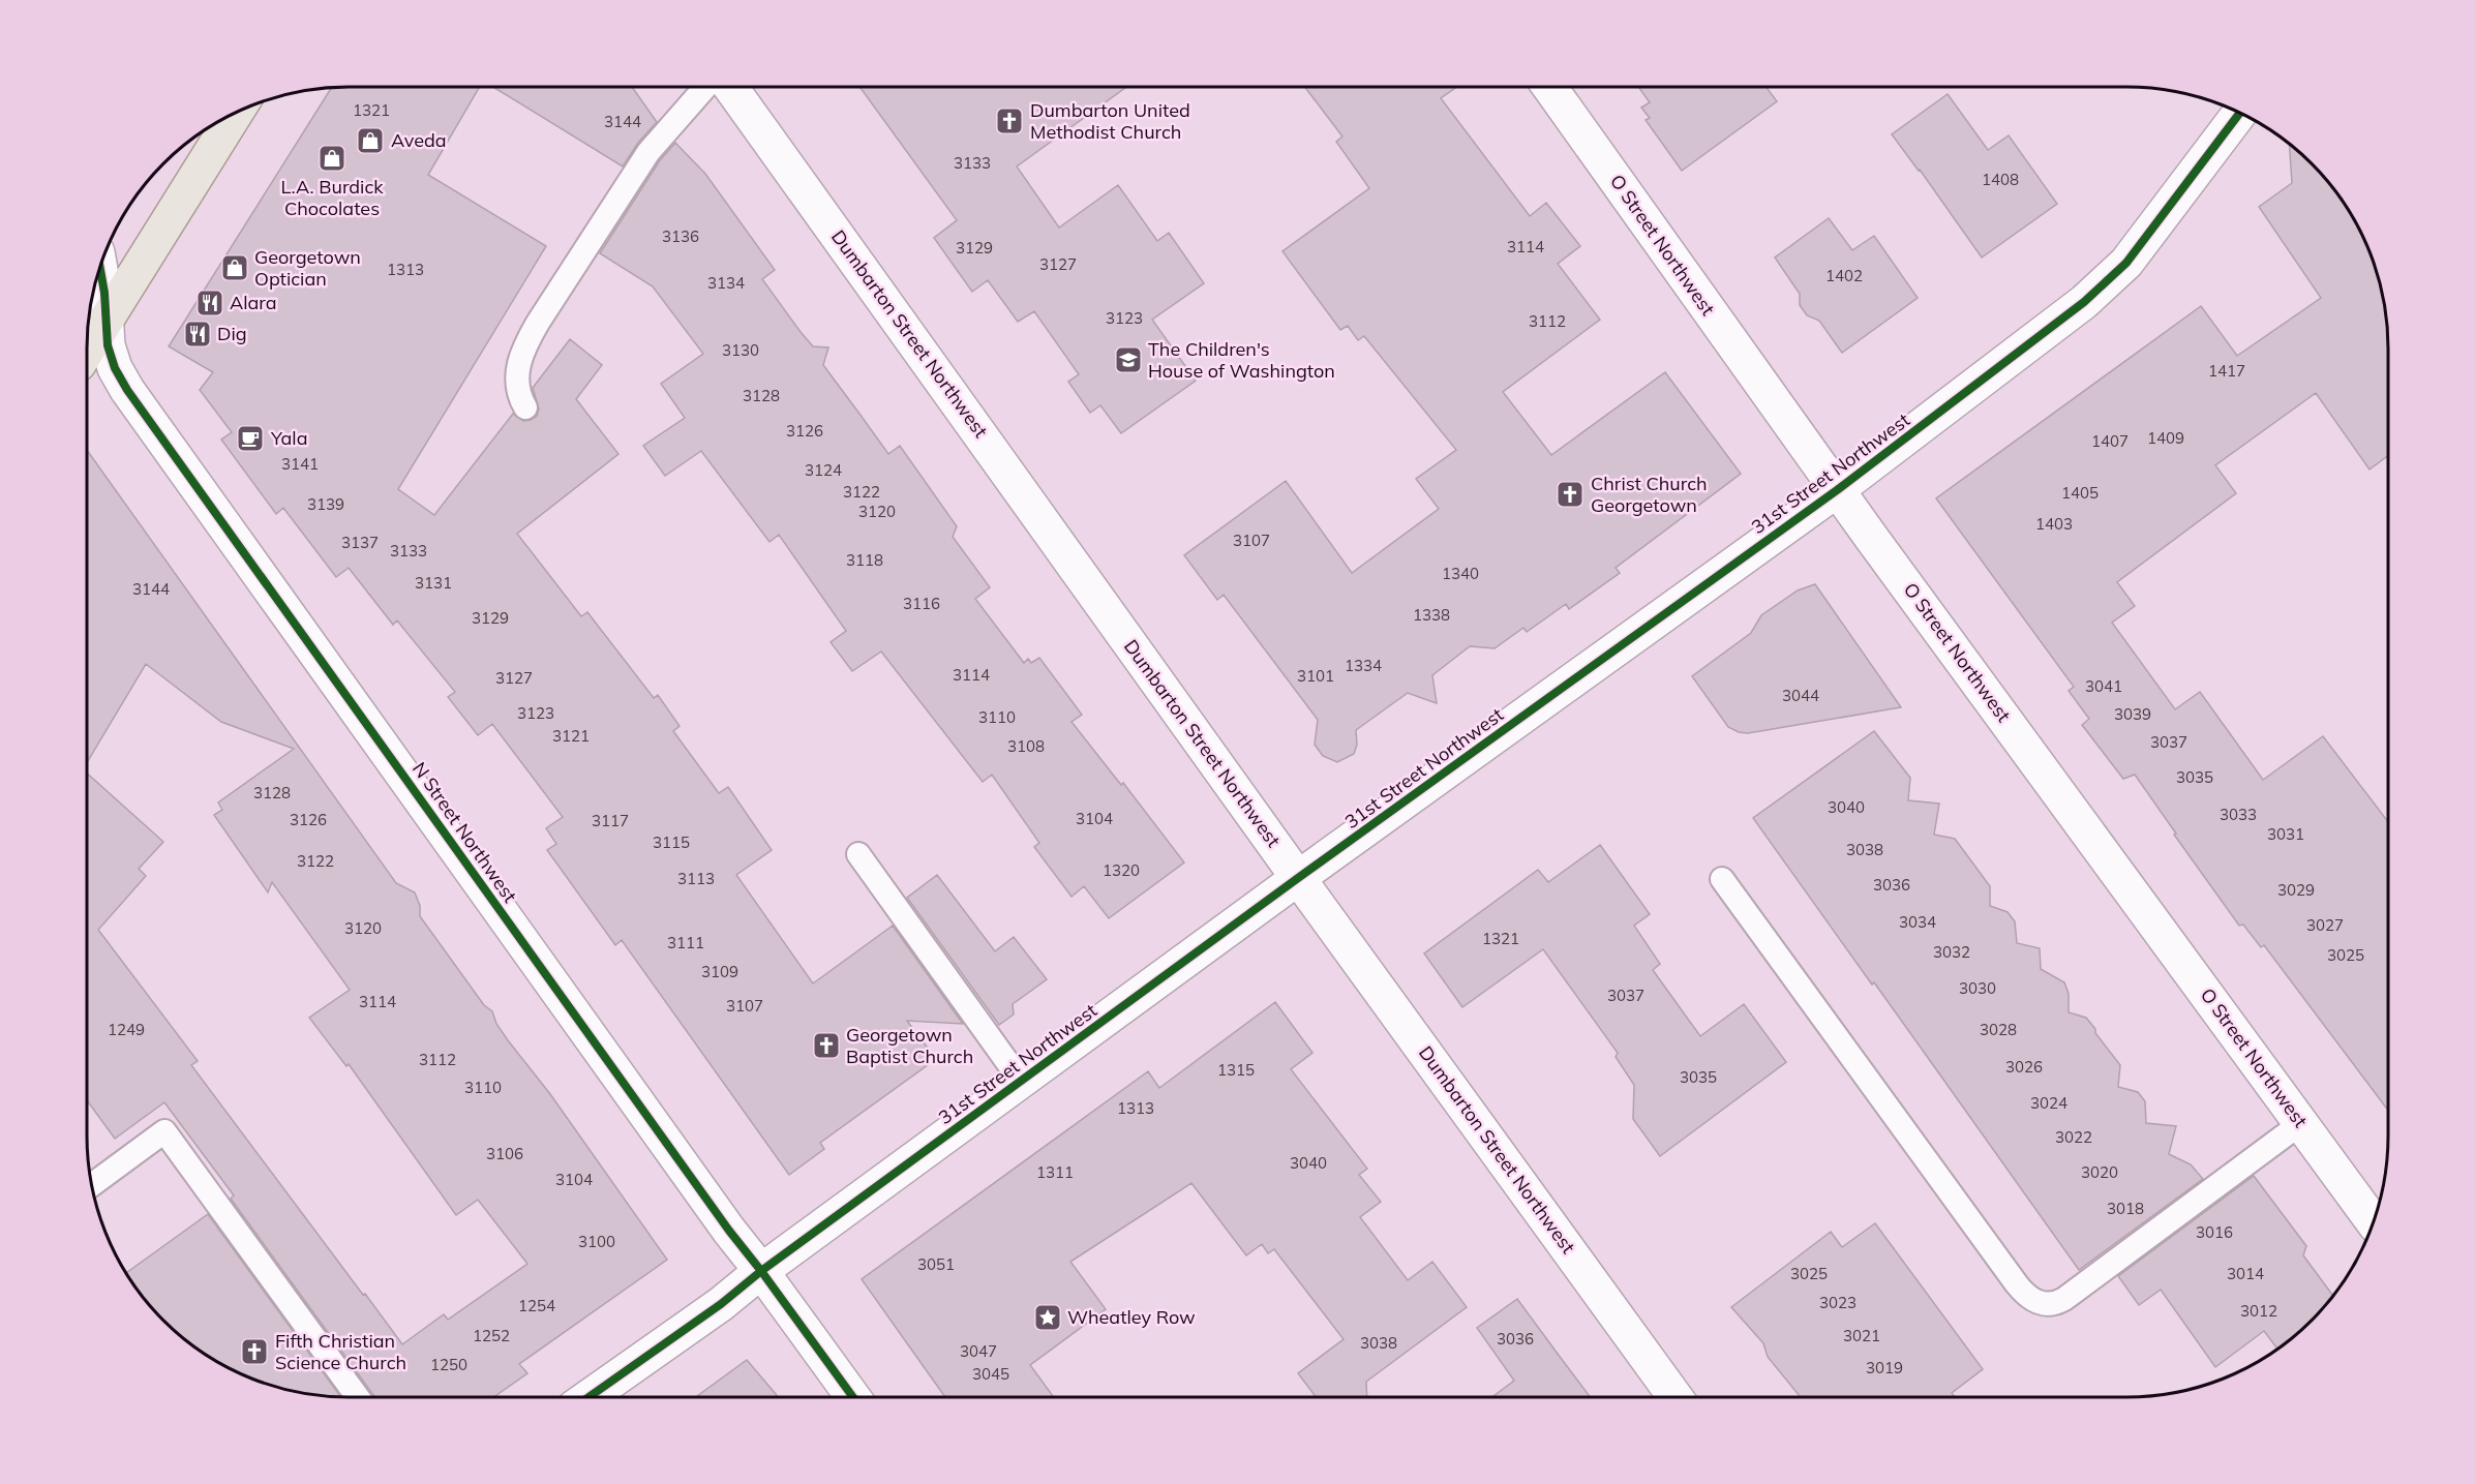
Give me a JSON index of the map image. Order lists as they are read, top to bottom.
{
  "streets": {
    "street": [
      "O Street Northwest",
      "Dumbarton Street Northwest",
      "31st Street Northwest",
      "N Street Northwest"
    ]
  },
  "crossings": [
    ["O Street Northwest", "31st Street Northwest"],
    ["Dumbarton Street Northwest", "31st Street Northwest"],
    ["31st Street Northwest", "N Street Northwest"]
  ],
  "places": {
    "church": [
      "Dumbarton United Methodist Church",
      "Christ Church Georgetown",
      "Georgetown Baptist Church",
      "Fifth Christian Science Church"
    ],
    "shop": ["Aveda", "L.A. Burdick Chocolates", "Georgetown Optician"],
    "restaurant": ["Alara", "Dig"],
    "school or university": ["The Children's House of Washington"],
    "cafe": ["Yala"],
    "place": ["Wheatley Row"]
  },
  "house_numbers": [
    "1321",
    "3144",
    "3133",
    "1408",
    "3136",
    "3114",
    "3129",
    "3127",
    "1313",
    "1402",
    "3134",
    "3123",
    "3112",
    "3130",
    "1417",
    "3128",
    "3126",
    "1409",
    "1407",
    "3141",
    "3124",
    "3122",
    "1405",
    "3139",
    "3120",
    "1403",
    "3107",
    "3137",
    "3133",
    "3118",
    "1340",
    "3131",
    "3144",
    "3116",
    "1338",
    "3129",
    "1334",
    "3114",
    "3101",
    "3127",
    "3041",
    "3044",
    "3123",
    "3039",
    "3110",
    "3121",
    "3037",
    "3108",
    "3035",
    "3128",
    "3040",
    "3033",
    "3104",
    "3126",
    "3117",
    "3031",
    "3115",
    "3038",
    "3122",
    "1320",
    "3113",
    "3036",
    "3029",
    "3034",
    "3027",
    "3120",
    "1321",
    "3111",
    "3032",
    "3025",
    "3109",
    "3030",
    "3037",
    "3114",
    "3107",
    "1249",
    "3028",
    "3112",
    "3026",
    "1315",
    "3035",
    "3110",
    "3024",
    "1313",
    "3022",
    "3106",
    "3040",
    "1311",
    "3020",
    "3104",
    "3018",
    "3016",
    "3100",
    "3051",
    "3025",
    "3014",
    "3023",
    "1254",
    "3012",
    "1252",
    "3021",
    "3036",
    "3038",
    "3047",
    "1250",
    "3019",
    "3045"
  ]
}
